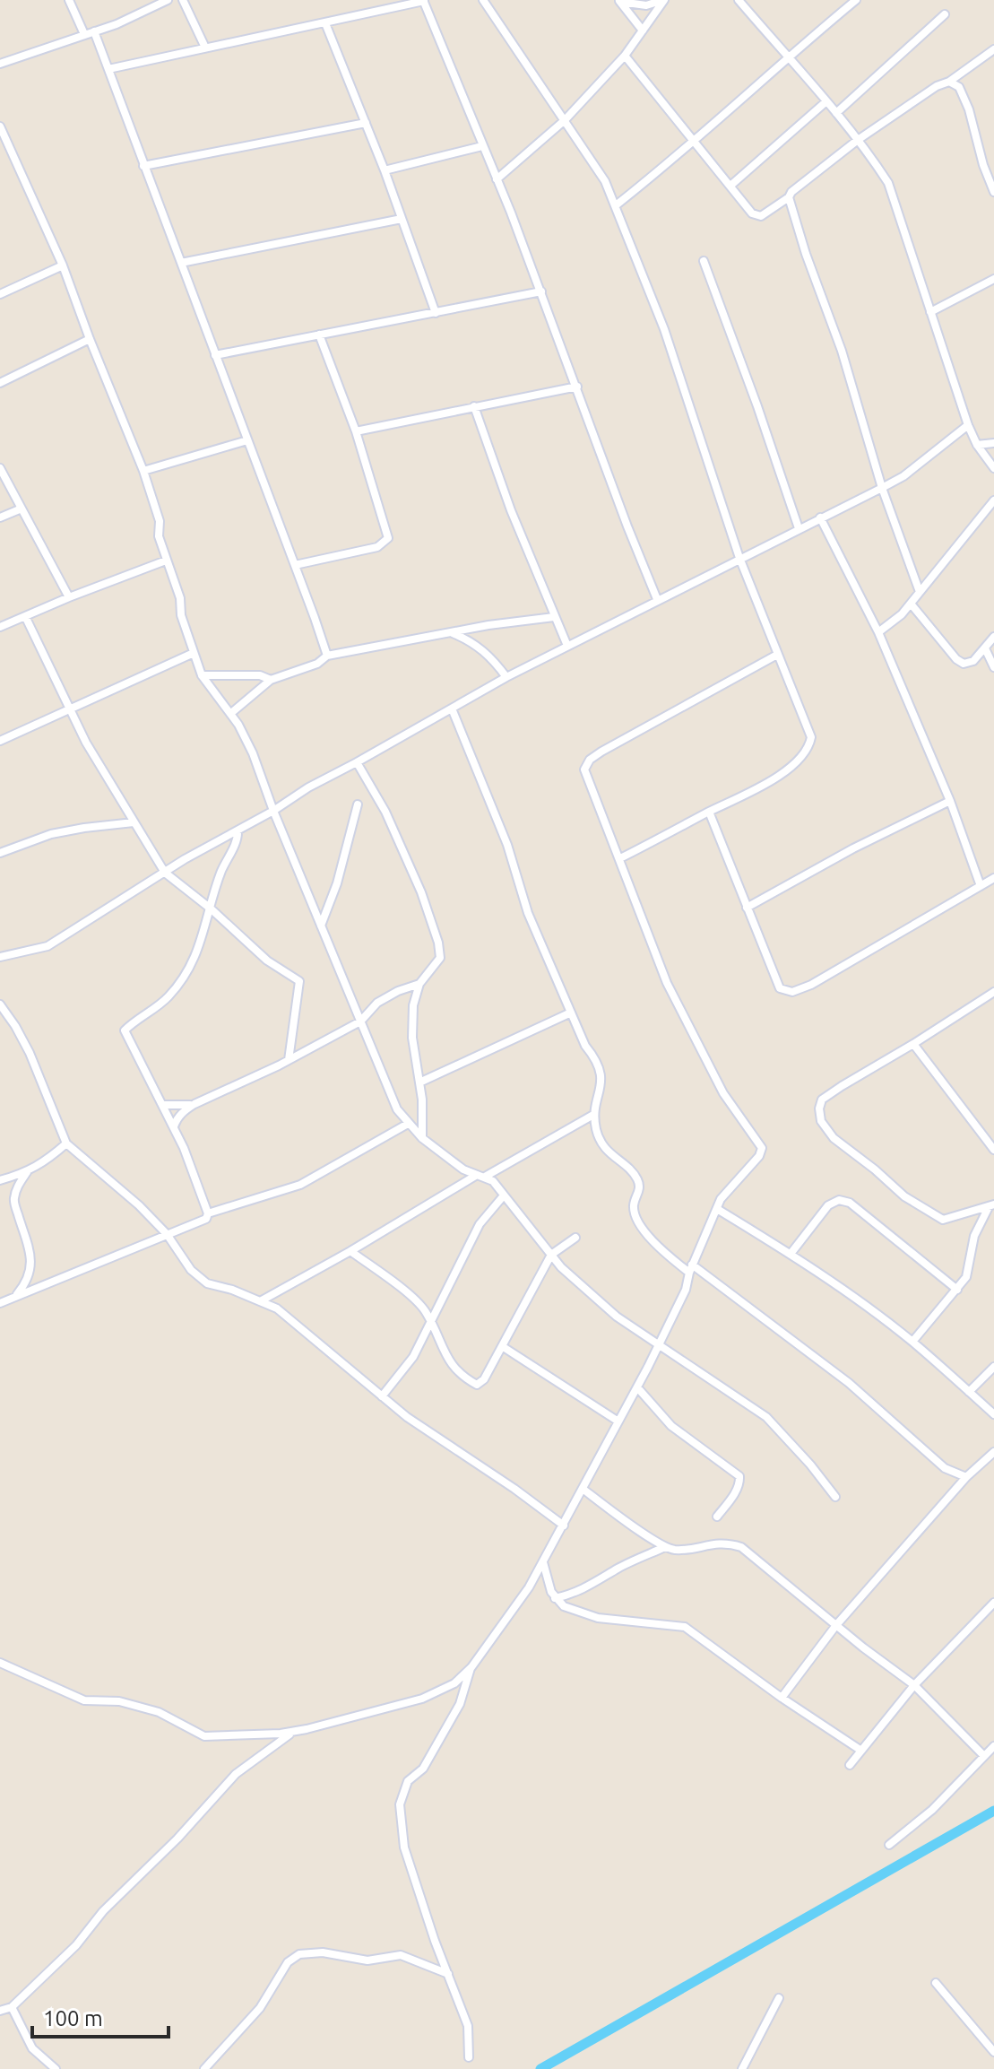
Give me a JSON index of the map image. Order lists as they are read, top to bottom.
{
  "scale_bar": "100 m"
}
